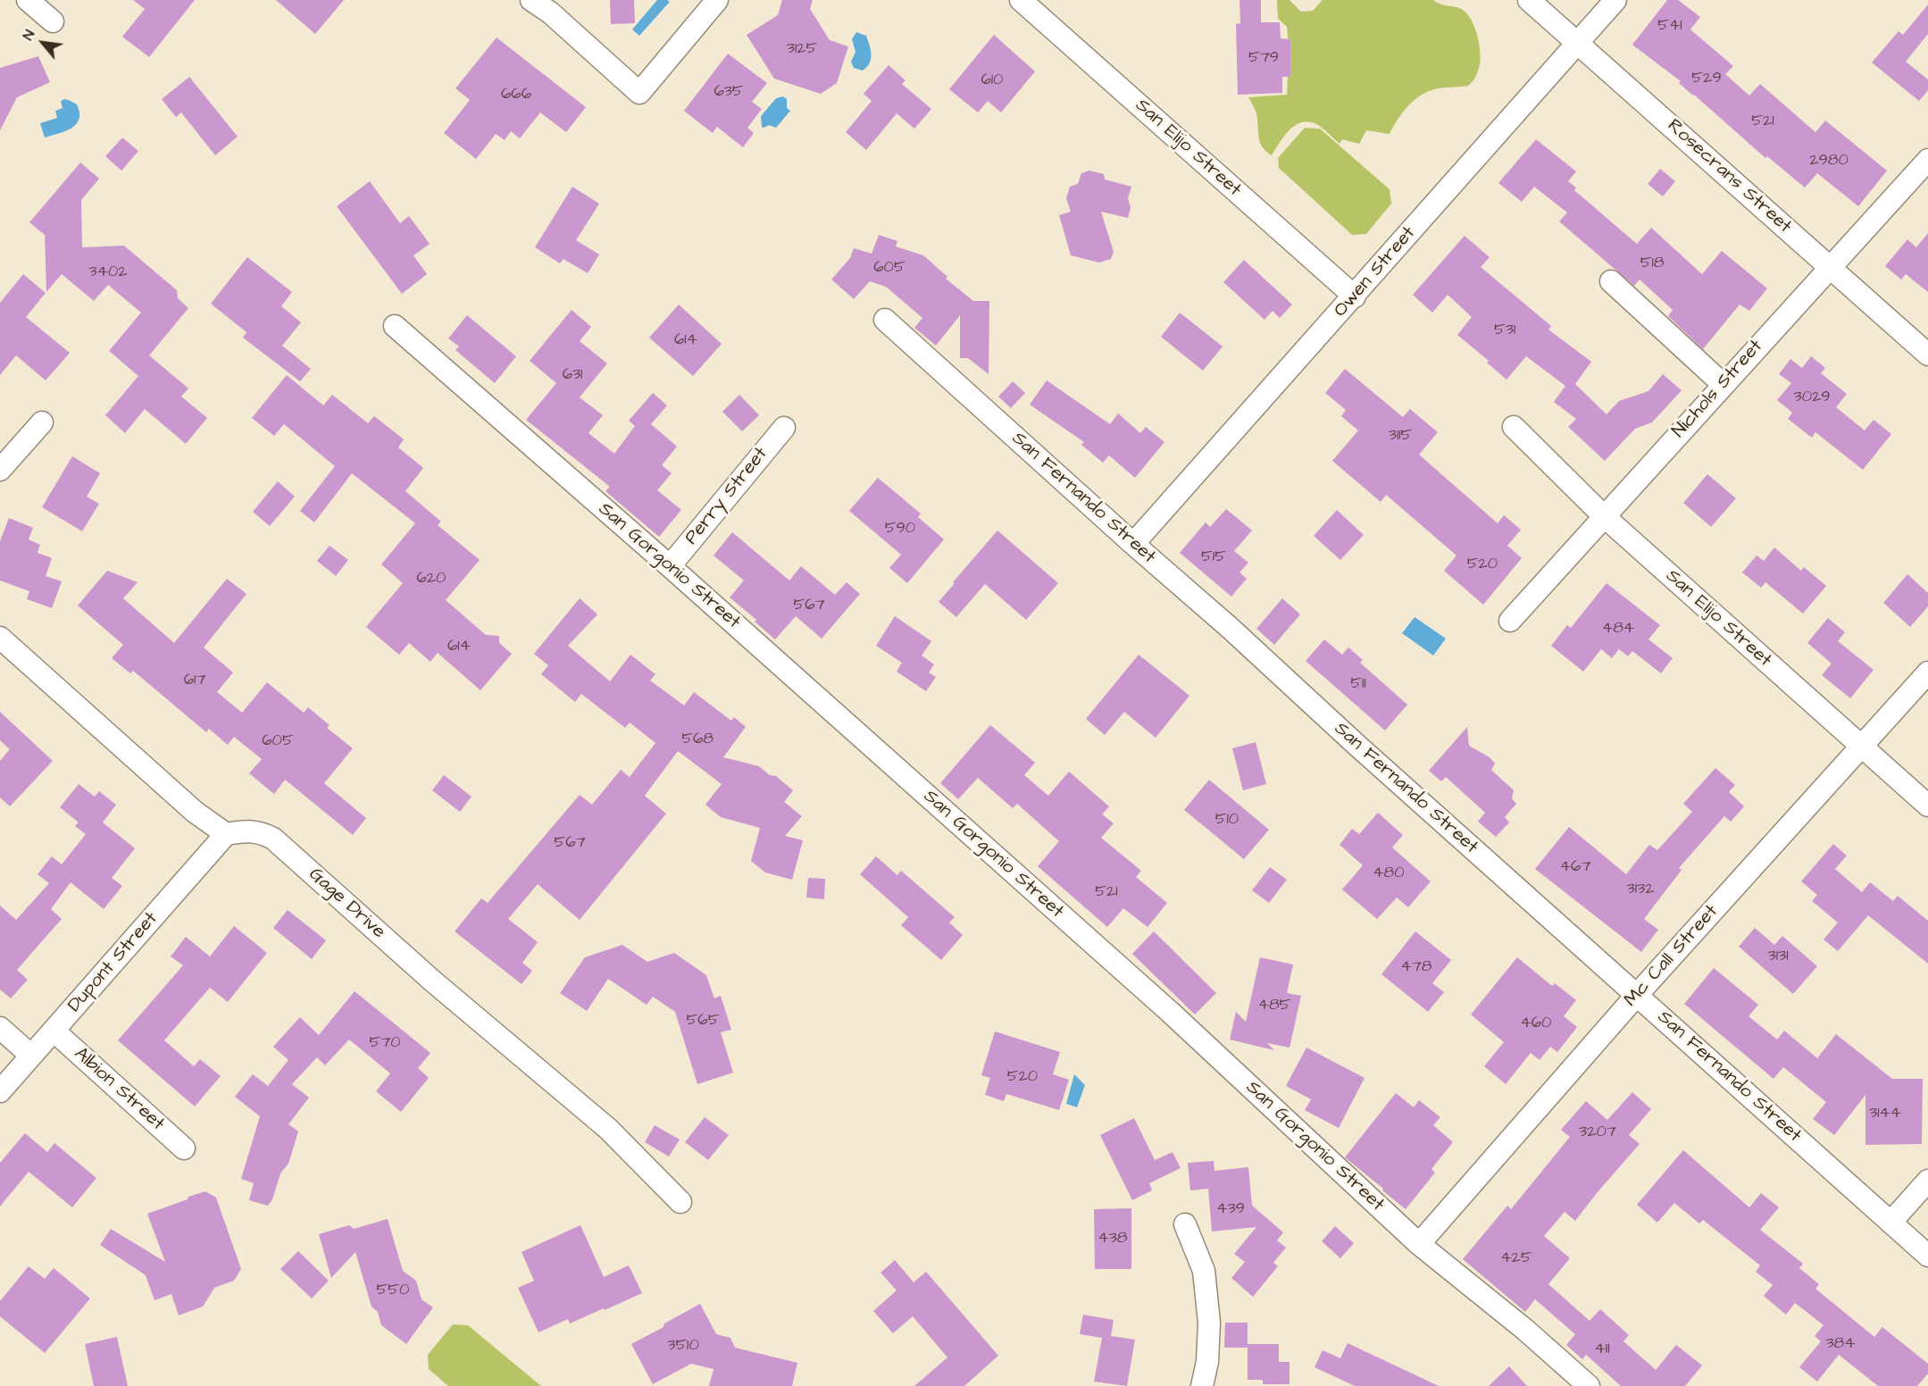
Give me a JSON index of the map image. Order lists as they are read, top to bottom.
{
  "streets": {
    "street": [
      "San Elijo Street",
      "Rosecrans Street",
      "Owen Street",
      "Nichols Street",
      "Perry Street",
      "San Fernando Street",
      "San Gorgonio Street",
      "Gage Drive",
      "Mc Call Street",
      "Dupont Street",
      "Albion Street"
    ]
  },
  "crossings": [
    ["San Elijo Street", "Owen Street"],
    ["San Elijo Street", "Nichols Street"],
    ["San Elijo Street", "Mc Call Street"],
    ["Rosecrans Street", "Owen Street"],
    ["Rosecrans Street", "Nichols Street"],
    ["Owen Street", "San Fernando Street"],
    ["Perry Street", "San Gorgonio Street"],
    ["San Fernando Street", "Mc Call Street"],
    ["San Gorgonio Street", "Mc Call Street"],
    ["Gage Drive", "Dupont Street"],
    ["Dupont Street", "Albion Street"]
  ],
  "house_numbers": [
    "541",
    "3125",
    "579",
    "529",
    "610",
    "635",
    "666",
    "521",
    "2980",
    "518",
    "605",
    "3402",
    "531",
    "614",
    "631",
    "3029",
    "3115",
    "590",
    "515",
    "520",
    "620",
    "567",
    "484",
    "614",
    "617",
    "511",
    "568",
    "605",
    "510",
    "567",
    "467",
    "480",
    "3132",
    "521",
    "3131",
    "478",
    "485",
    "565",
    "460",
    "570",
    "520",
    "3144",
    "3207",
    "439",
    "438",
    "425",
    "550",
    "384",
    "3510",
    "411"
  ],
  "north": "top left"
}
